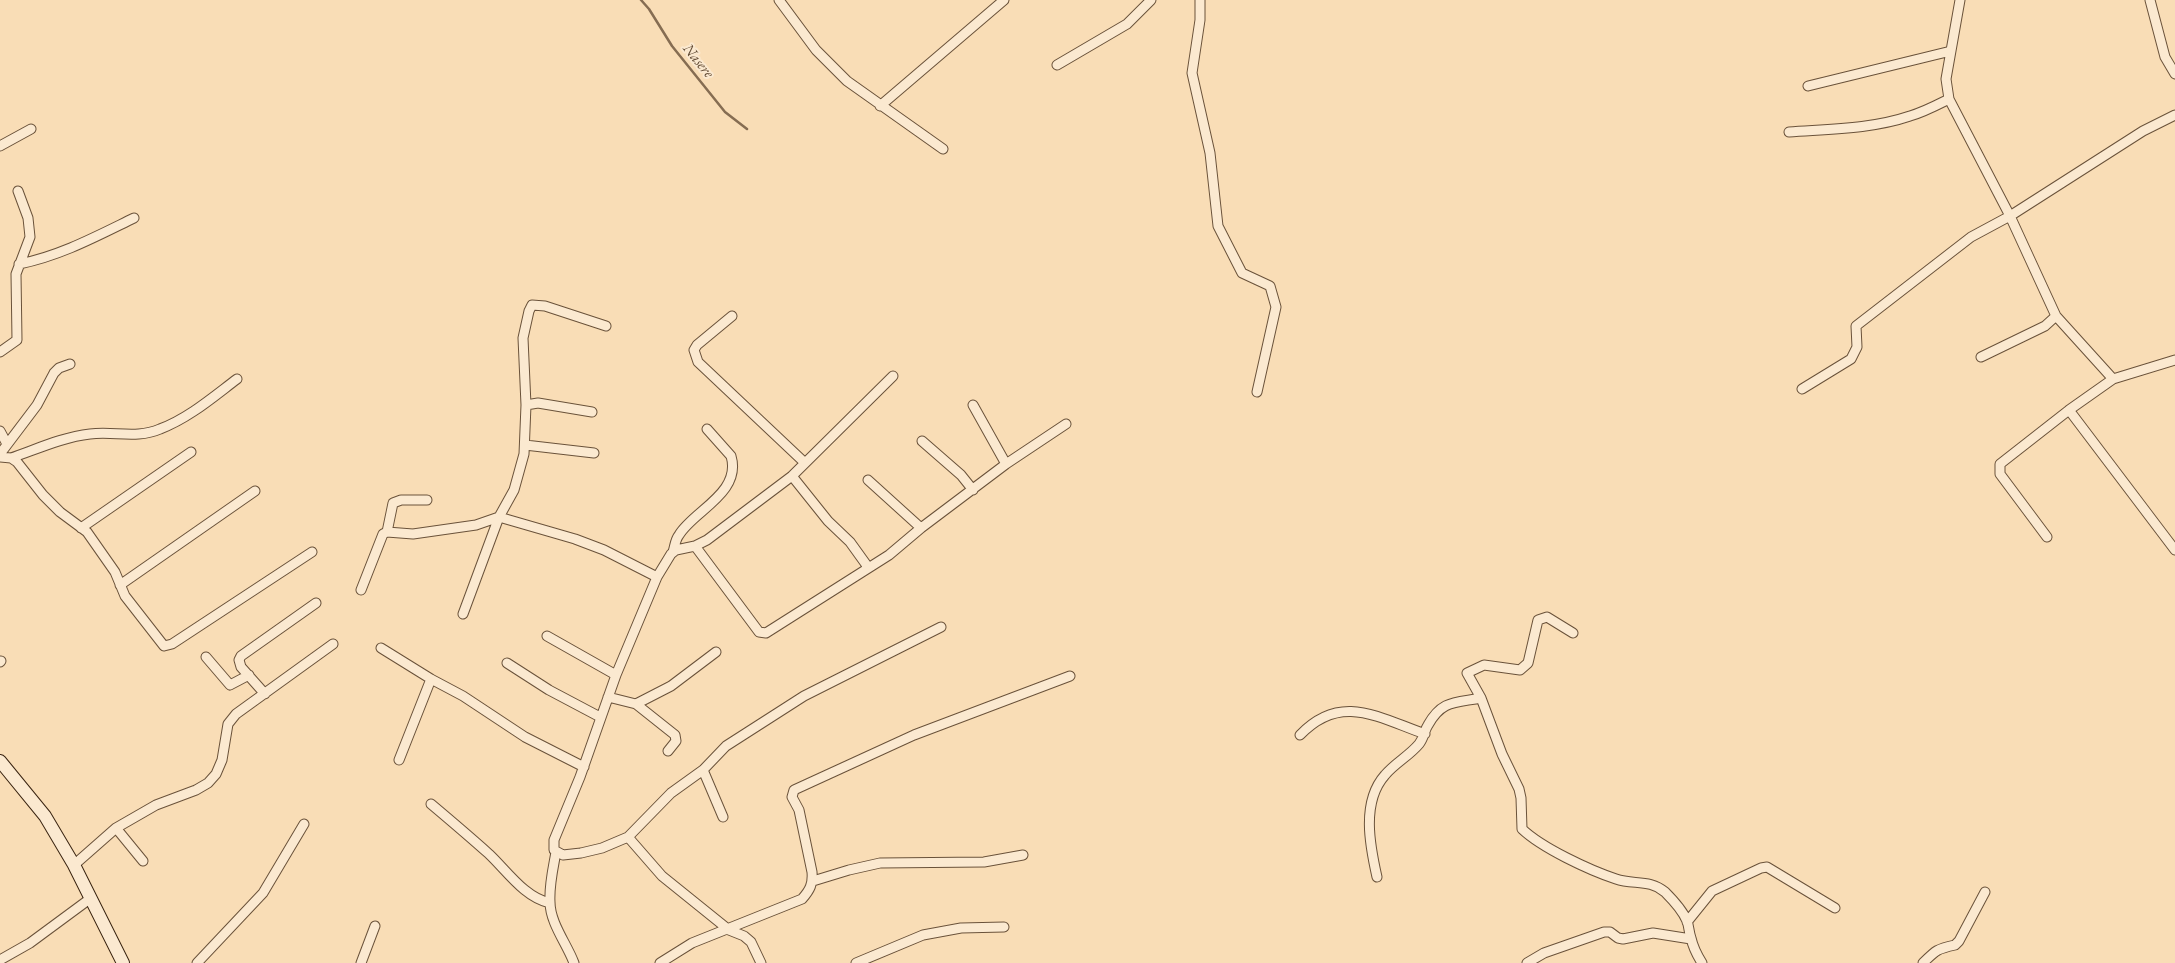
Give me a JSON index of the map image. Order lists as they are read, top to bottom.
{
  "water": ["Nasere"]
}
